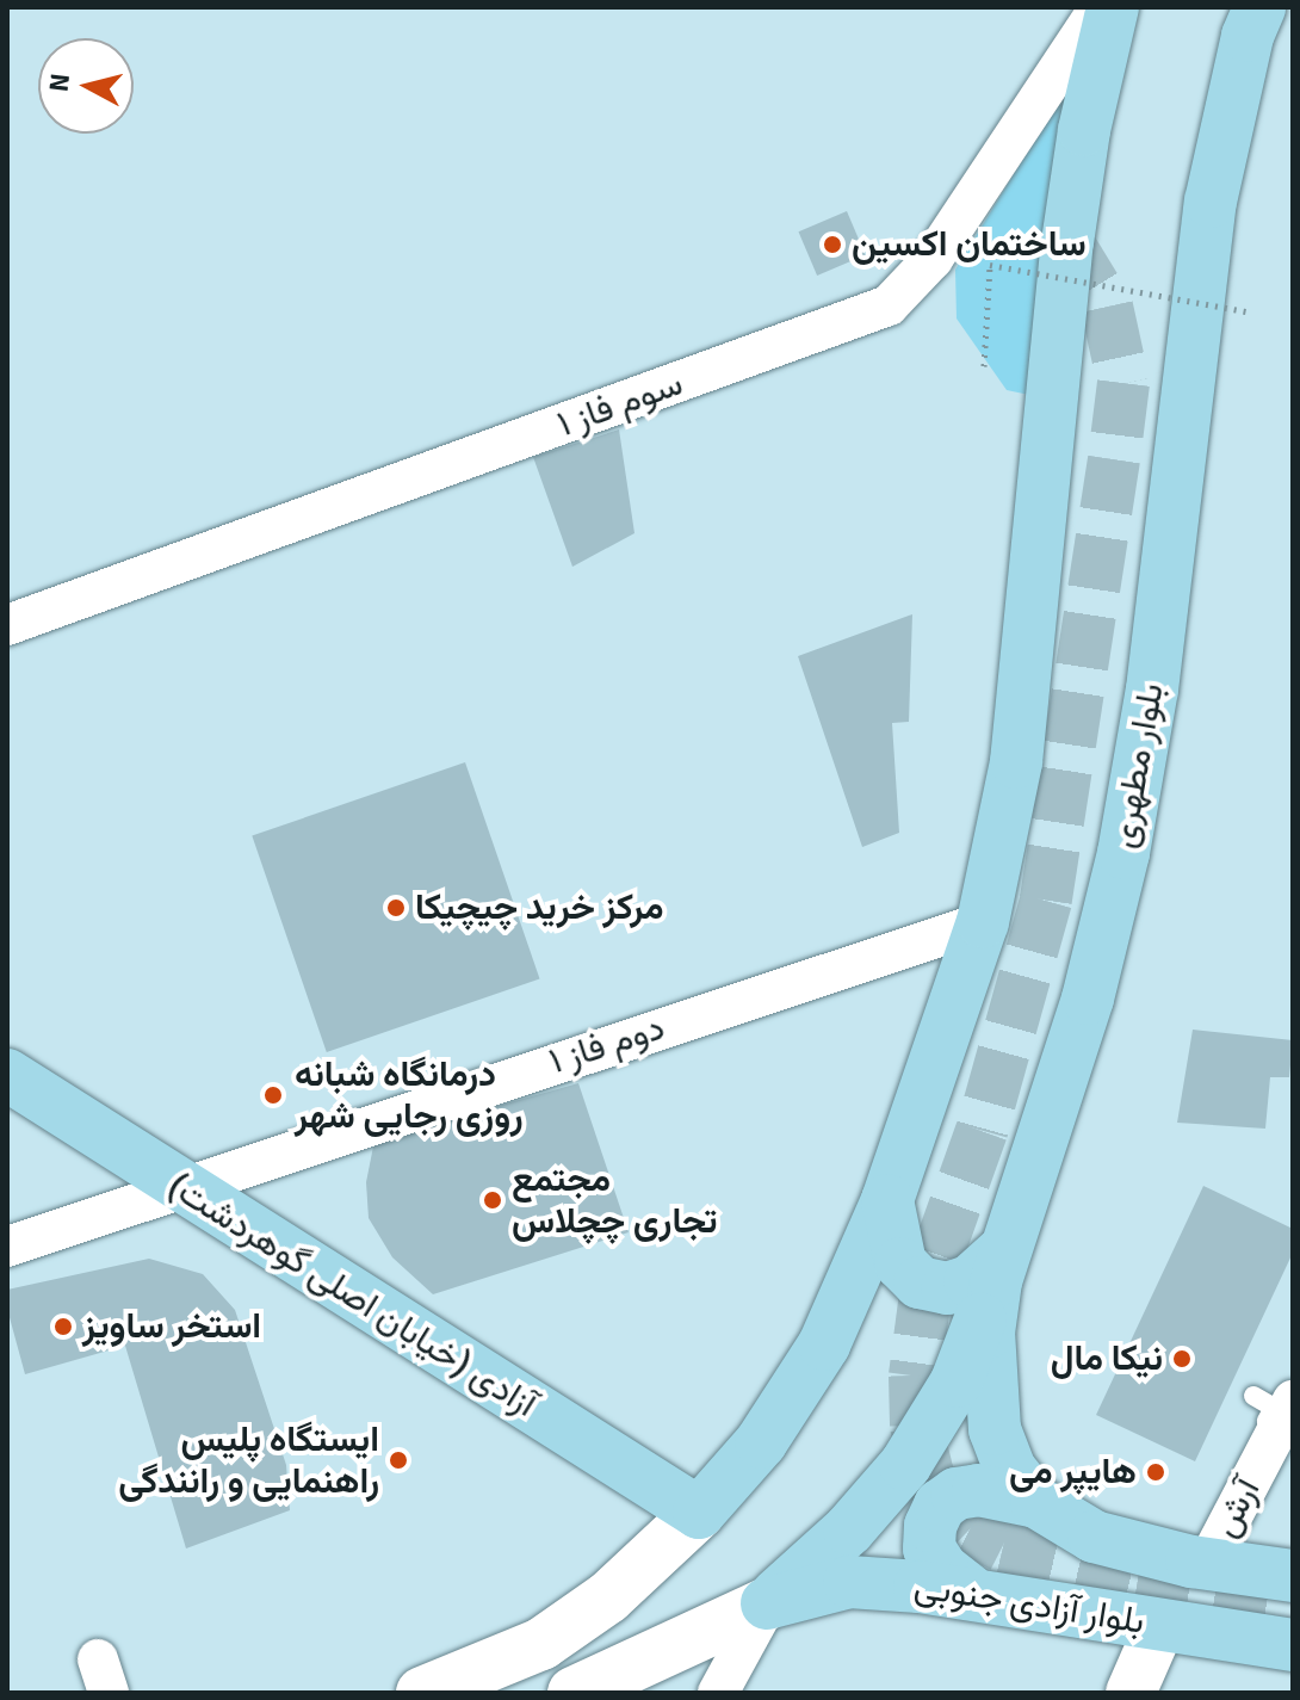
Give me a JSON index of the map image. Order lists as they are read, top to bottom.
{
  "streets": {
    "main road": ["بلوار مطهری", "آزادی (خیابان اصلی گوهردشت)", "بلوار آزادی جنوبی"],
    "street": ["سوم فاز ۱", "دوم فاز ۱", "آرش"]
  },
  "crossings": [
    ["بلوار مطهری", "بلوار آزادی جنوبی"],
    ["دوم فاز ۱", "آزادی (خیابان اصلی گوهردشت)"],
    ["آرش", "بلوار آزادی جنوبی"]
  ],
  "places": [
    "ساختمان اکسین",
    "مرکز خرید چیچیکا",
    "درمانگاه شبانه روزی رجایی شهر",
    "مجتمع تجاری چچلاس",
    "استخر ساویز",
    "نیکا مال",
    "ایستگاه پلیس راهنمایی و رانندگی",
    "هایپر می"
  ],
  "north": "left"
}
